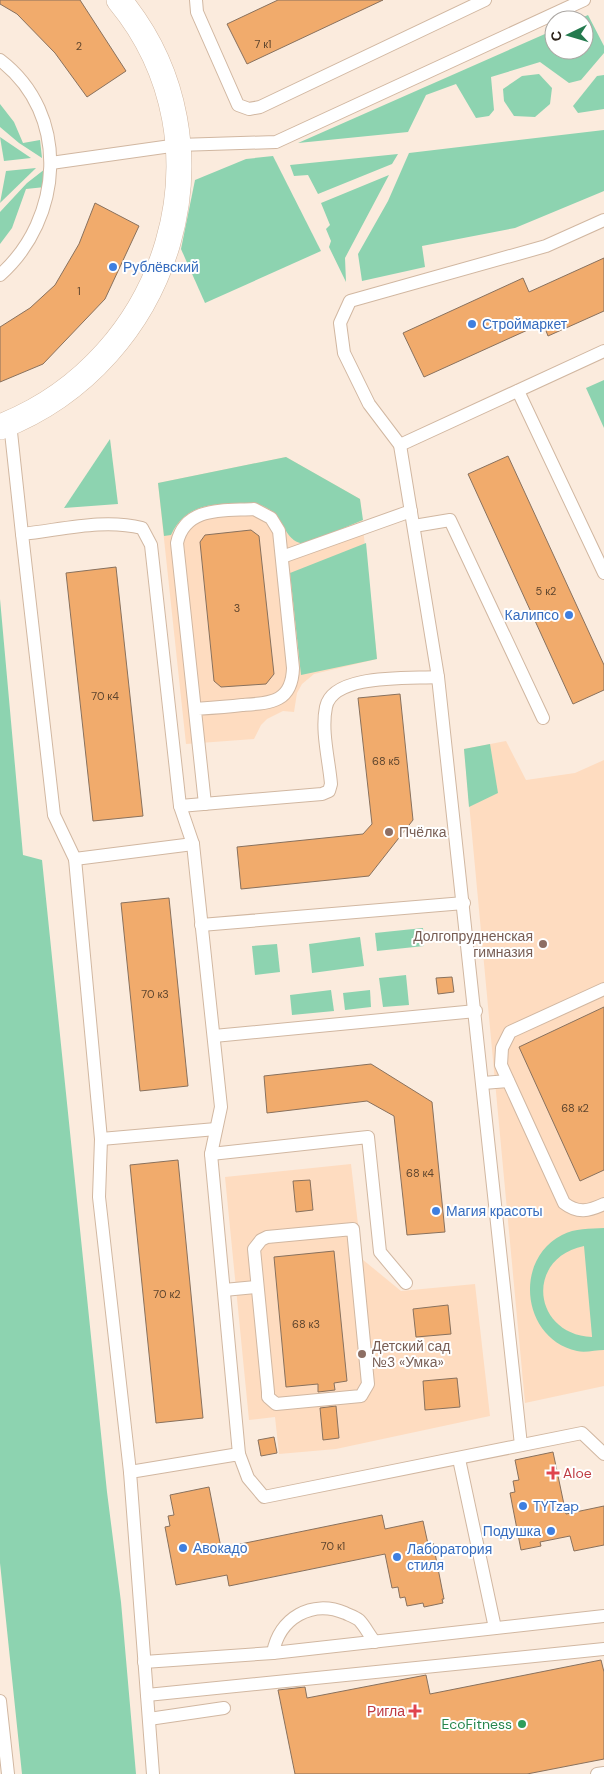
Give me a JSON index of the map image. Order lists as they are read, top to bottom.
{
  "places": {
    "other": [
      "Рублёвский",
      "Строймаркет",
      "Калипсо",
      "Пчёлка",
      "Долгопрудненская гимназия",
      "Магия красоты",
      "Детский сад №3 «Умка»",
      "TYTzap",
      "Подушка",
      "Авокадо",
      "Лаборатория стиля",
      "EcoFitness"
    ],
    "health": ["Aloe", "Ригла"]
  },
  "house_numbers": [
    "7 к1",
    "2",
    "1",
    "5 к2",
    "3",
    "70 к4",
    "68 к5",
    "70 к3",
    "68 к2",
    "68 к4",
    "70 к2",
    "68 к3",
    "70 к1"
  ],
  "north": "left"
}
